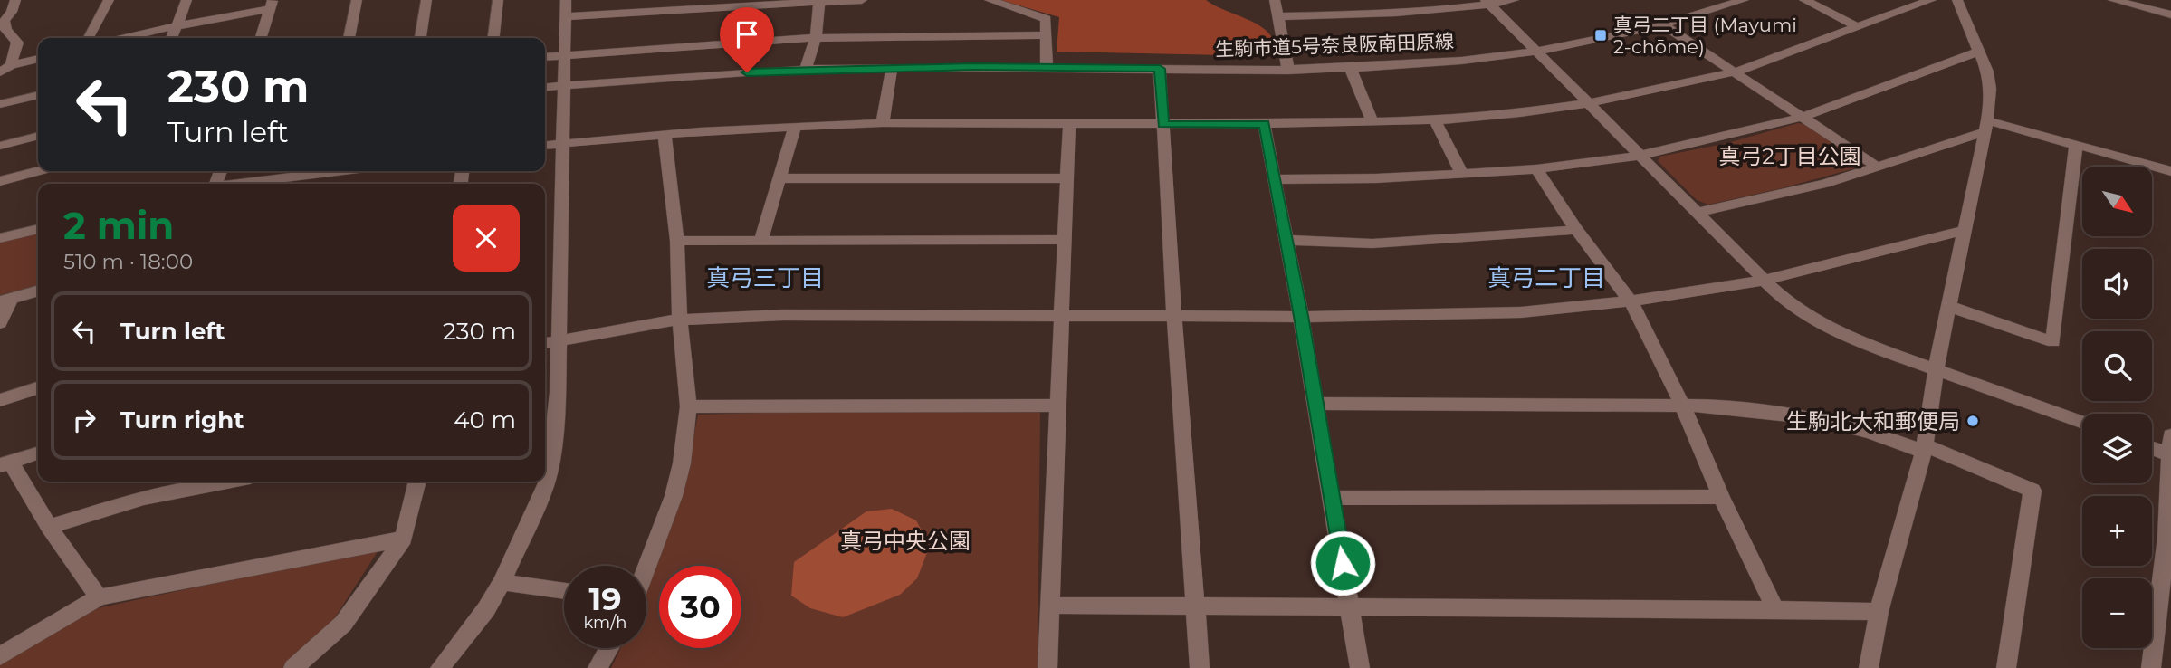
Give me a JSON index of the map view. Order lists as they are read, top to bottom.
{
  "streets": {
    "street": ["生駒市道5号奈良阪南田原線"]
  },
  "districts": ["真弓三丁目", "真弓二丁目"],
  "parks": ["真弓2丁目公園", "真弓中央公園"],
  "places": {
    "transit": ["真弓二丁目 (Mayumi 2-chōme)"],
    "other": ["生駒北大和郵便局"]
  },
  "north": "bottom right",
  "page": {
    "turn": ["230 m", "Turn left"],
    "map_buttons": ["+", "−"],
    "heading": ["2 min", "510 m · 18:00"],
    "list": [
      {
        "name": "Turn left",
        "value": "230 m"
      },
      {
        "name": "Turn right",
        "value": "40 m"
      }
    ],
    "speed": "19 km/h",
    "limit": "30"
  }
}
